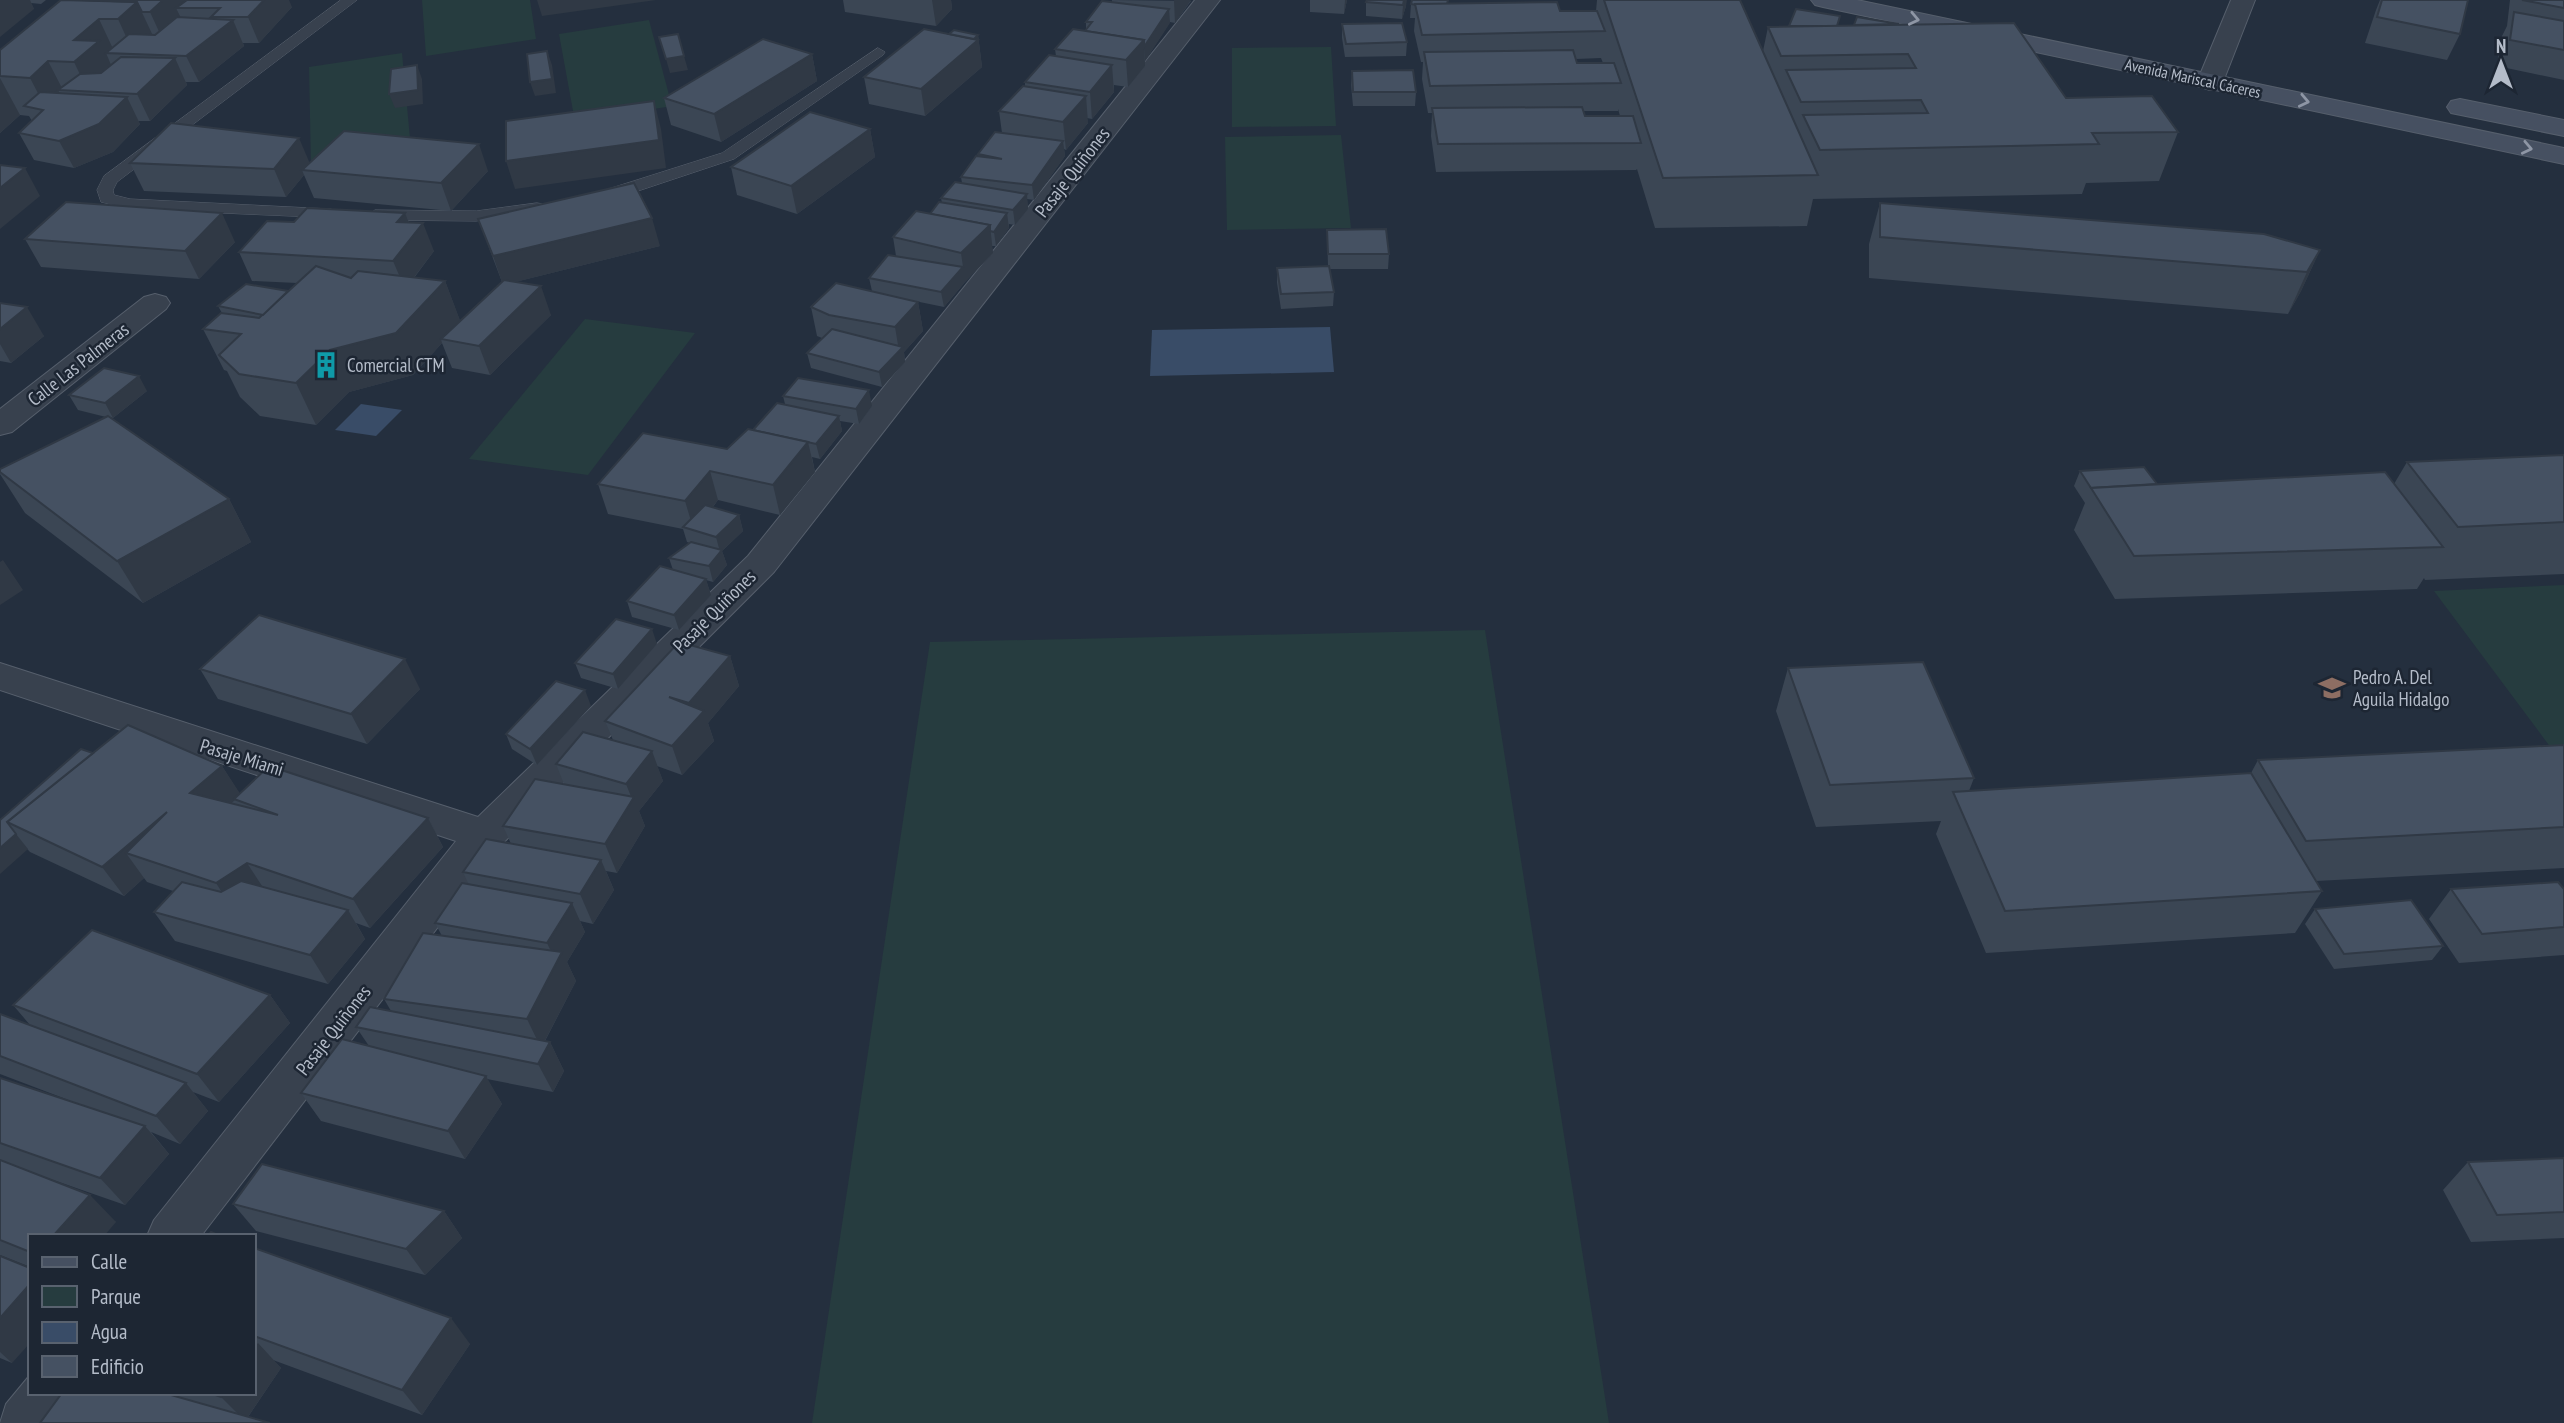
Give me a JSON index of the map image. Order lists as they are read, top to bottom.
{
  "streets": {
    "main road": ["Avenida Mariscal Cáceres"],
    "street": ["Pasaje Quiñones", "Calle Las Palmeras", "Pasaje Miami"]
  },
  "crossings": [
    ["Pasaje Quiñones", "Pasaje Miami"]
  ],
  "places": {
    "building": ["Comercial CTM"],
    "school or university": ["Pedro A. Del Aguila Hidalgo"]
  },
  "legend": [
    "Calle",
    "Parque",
    "Agua",
    "Edificio"
  ],
  "north": "top"
}
